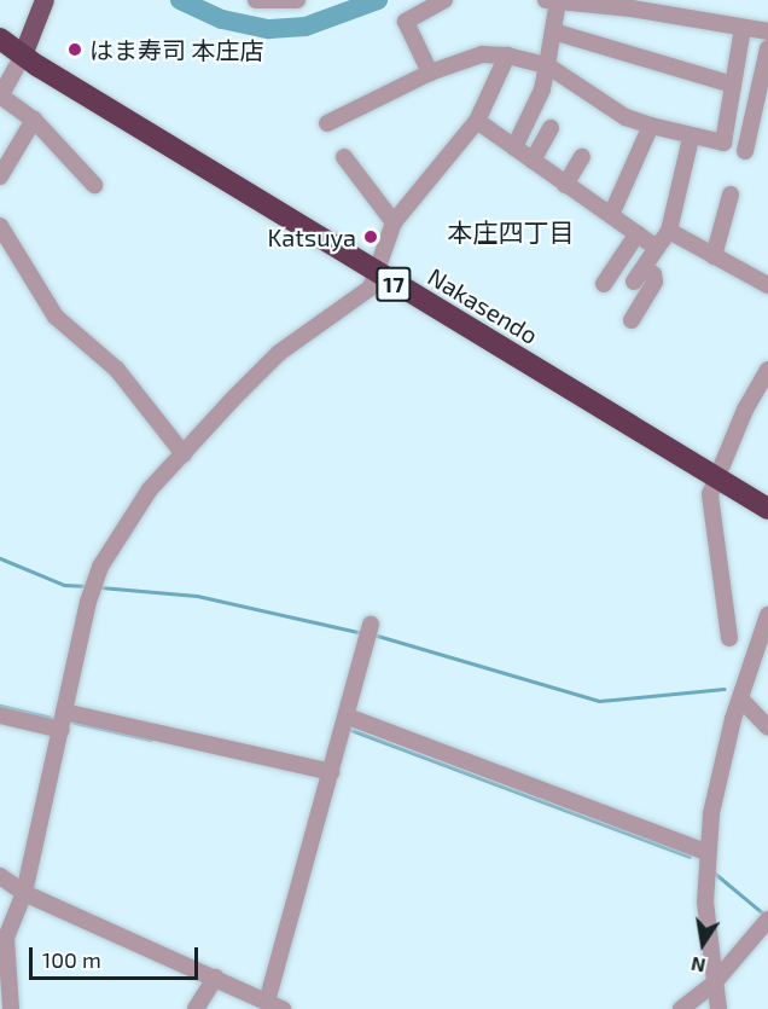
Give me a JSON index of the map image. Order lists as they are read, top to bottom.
{
  "streets": {
    "highway": ["17", "Nakasendo"]
  },
  "crossings": [
    ["17", "Nakasendo"]
  ],
  "districts": ["本庄四丁目"],
  "places": ["はま寿司 本庄店", "Katsuya"],
  "scale_bar": "100 m",
  "north": "bottom"
}
